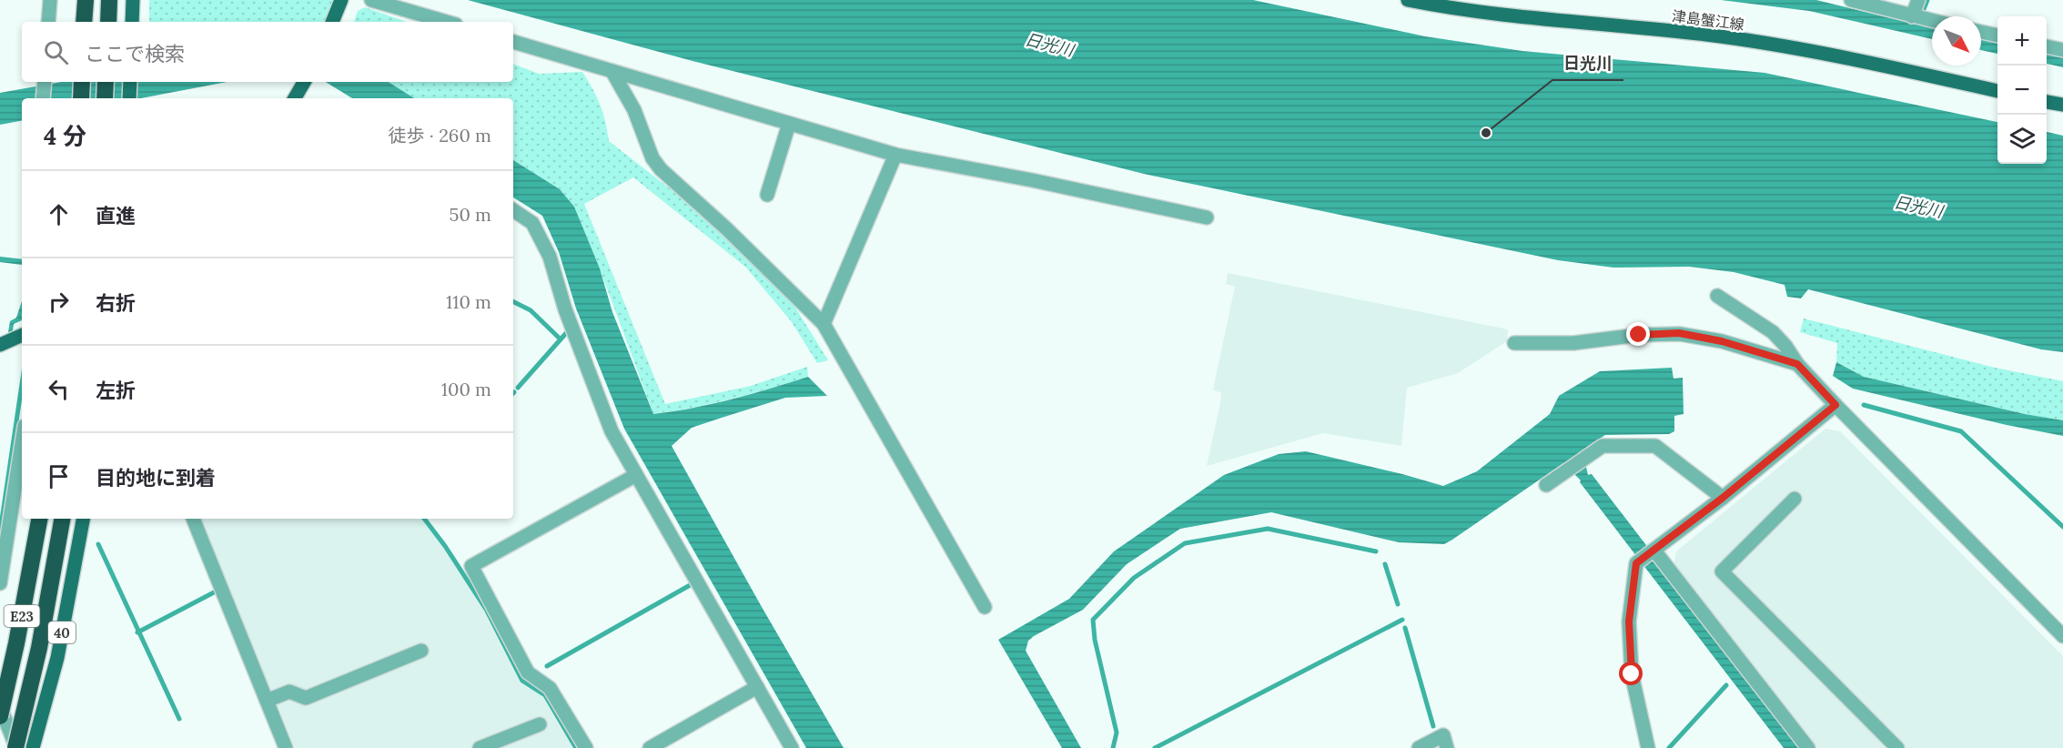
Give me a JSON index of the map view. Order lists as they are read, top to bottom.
{
  "streets": {
    "highway": ["E23"],
    "main road": ["津島蟹江線", "40"]
  },
  "water": ["日光川"],
  "places": ["日光川"],
  "north": "bottom right",
  "page": {
    "map_buttons": ["+", "−"],
    "search": "ここで検索",
    "heading": ["4 分", "徒歩 · 260 m"],
    "list": [
      ["直進", "50 m"],
      ["右折", "110 m"],
      ["左折", "100 m"],
      "目的地に到着"
    ]
  }
}
